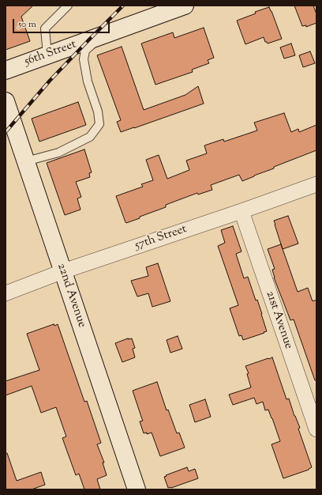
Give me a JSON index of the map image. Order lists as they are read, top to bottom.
{
  "streets": {
    "street": [
      "56th Street",
      "57th Street",
      "22nd Avenue",
      "21st Avenue"
    ]
  },
  "crossings": [
    ["57th Street", "22nd Avenue"],
    ["57th Street", "21st Avenue"]
  ],
  "scale_bar": "50 m"
}
